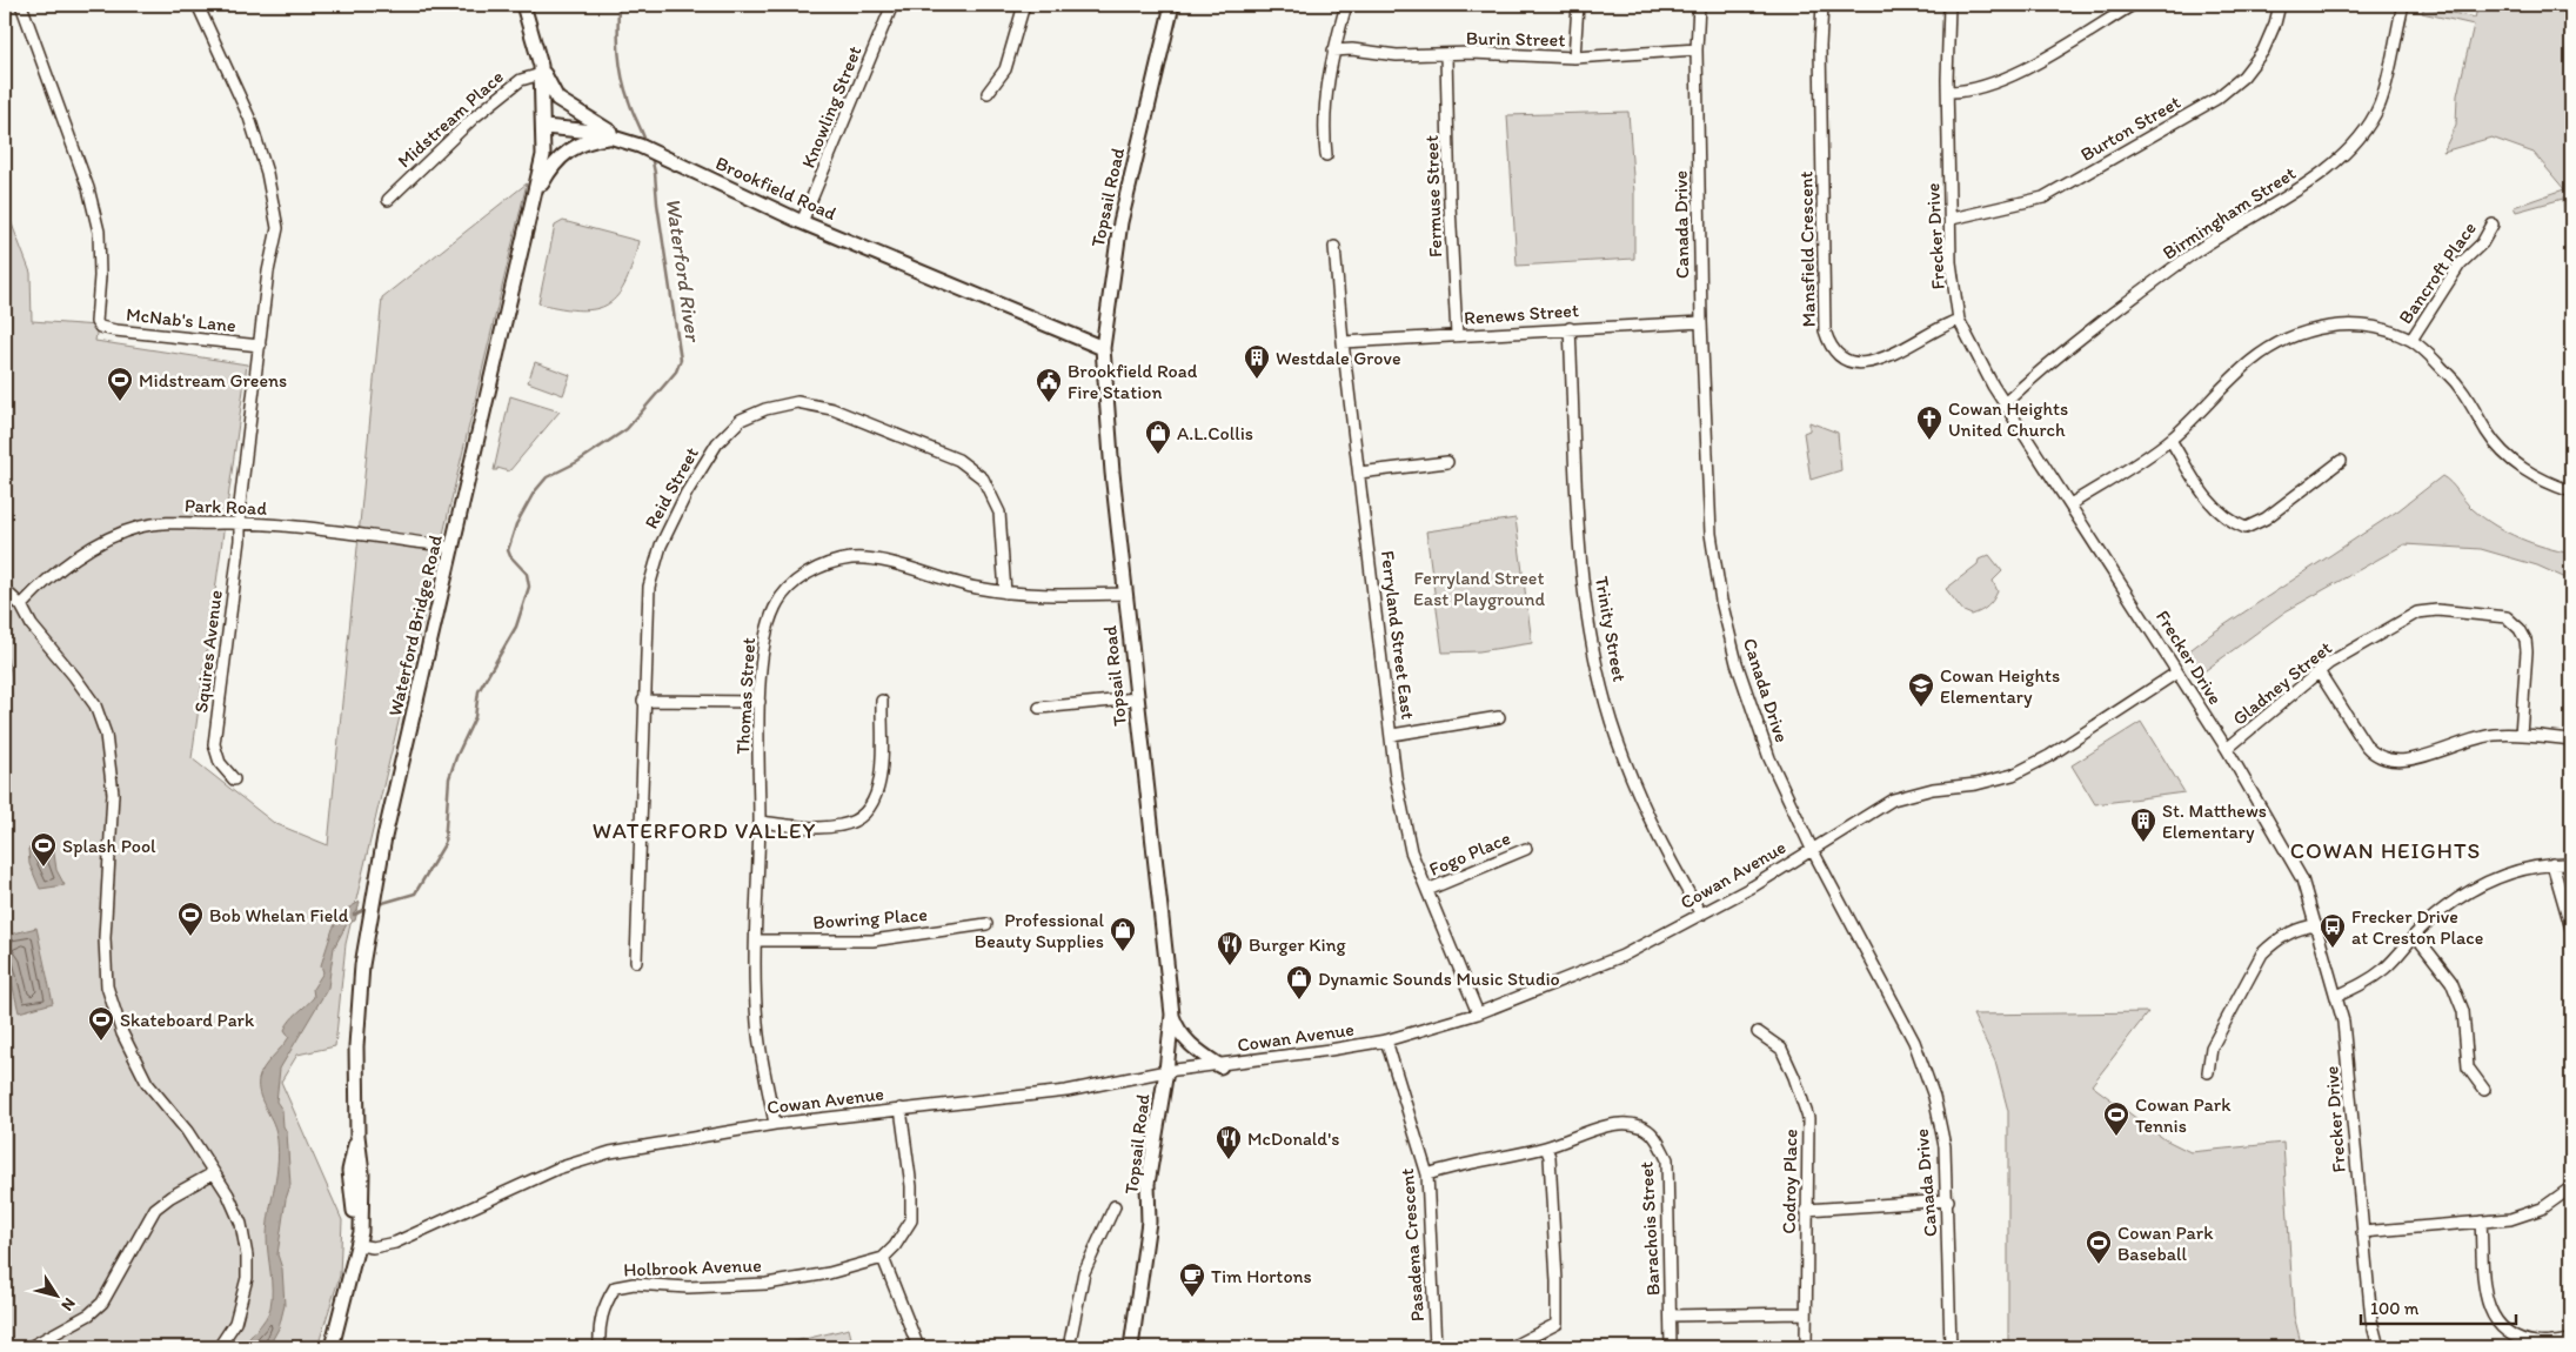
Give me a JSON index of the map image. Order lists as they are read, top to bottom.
{
  "streets": {
    "main road": ["Brookfield Road", "Topsail Road", "Waterford Bridge Road"],
    "street": [
      "Burin Street",
      "Knowling Street",
      "Midstream Place",
      "Burton Street",
      "Fermuse Street",
      "Birmingham Street",
      "Canada Drive",
      "Frecker Drive",
      "Mansfield Crescent",
      "Bancroft Place",
      "Renews Street",
      "McNab's Lane",
      "Reid Street",
      "Park Road",
      "Trinity Street",
      "Ferryland Street East",
      "Squires Avenue",
      "Gladney Street",
      "Thomas Street",
      "Fogo Place",
      "Cowan Avenue",
      "Bowring Place",
      "Codroy Place",
      "Barachois Street",
      "Pasadena Crescent",
      "Holbrook Avenue"
    ]
  },
  "crossings": [
    ["Burin Street", "Fermuse Street"],
    ["Burin Street", "Canada Drive"],
    ["Knowling Street", "Brookfield Road"],
    ["Burton Street", "Frecker Drive"],
    ["Brookfield Road", "Topsail Road"],
    ["Brookfield Road", "Waterford Bridge Road"],
    ["Fermuse Street", "Renews Street"],
    ["Topsail Road", "Thomas Street"],
    ["Topsail Road", "Cowan Avenue"],
    ["Birmingham Street", "Frecker Drive"],
    ["Canada Drive", "Renews Street"],
    ["Canada Drive", "Cowan Avenue"],
    ["Frecker Drive", "Mansfield Crescent"],
    ["Frecker Drive", "Gladney Street"],
    ["Frecker Drive", "Cowan Avenue"],
    ["Renews Street", "Trinity Street"],
    ["Renews Street", "Ferryland Street East"],
    ["McNab's Lane", "Squires Avenue"],
    ["Reid Street", "Thomas Street"],
    ["Park Road", "Waterford Bridge Road"],
    ["Park Road", "Squires Avenue"],
    ["Waterford Bridge Road", "Cowan Avenue"],
    ["Trinity Street", "Cowan Avenue"],
    ["Ferryland Street East", "Fogo Place"],
    ["Ferryland Street East", "Cowan Avenue"],
    ["Thomas Street", "Cowan Avenue"],
    ["Thomas Street", "Bowring Place"],
    ["Cowan Avenue", "Pasadena Crescent"],
    ["Barachois Street", "Pasadena Crescent"]
  ],
  "districts": ["WATERFORD VALLEY", "COWAN HEIGHTS"],
  "water": ["Waterford River"],
  "parks": ["Ferryland Street East Playground"],
  "places": {
    "building": ["Westdale Grove", "St. Matthews Elementary"],
    "sports": [
      "Midstream Greens",
      "Splash Pool",
      "Bob Whelan Field",
      "Skateboard Park",
      "Cowan Park Tennis",
      "Cowan Park Baseball"
    ],
    "public building": ["Brookfield Road Fire Station"],
    "church": ["Cowan Heights United Church"],
    "shop": ["A.L.Collis", "Professional Beauty Supplies", "Dynamic Sounds Music Studio"],
    "school or university": ["Cowan Heights Elementary"],
    "bus stop": ["Frecker Drive at Creston Place"],
    "restaurant": ["Burger King", "McDonald's"],
    "cafe": ["Tim Hortons"]
  },
  "scale_bar": "100 m",
  "north": "bottom right"
}
